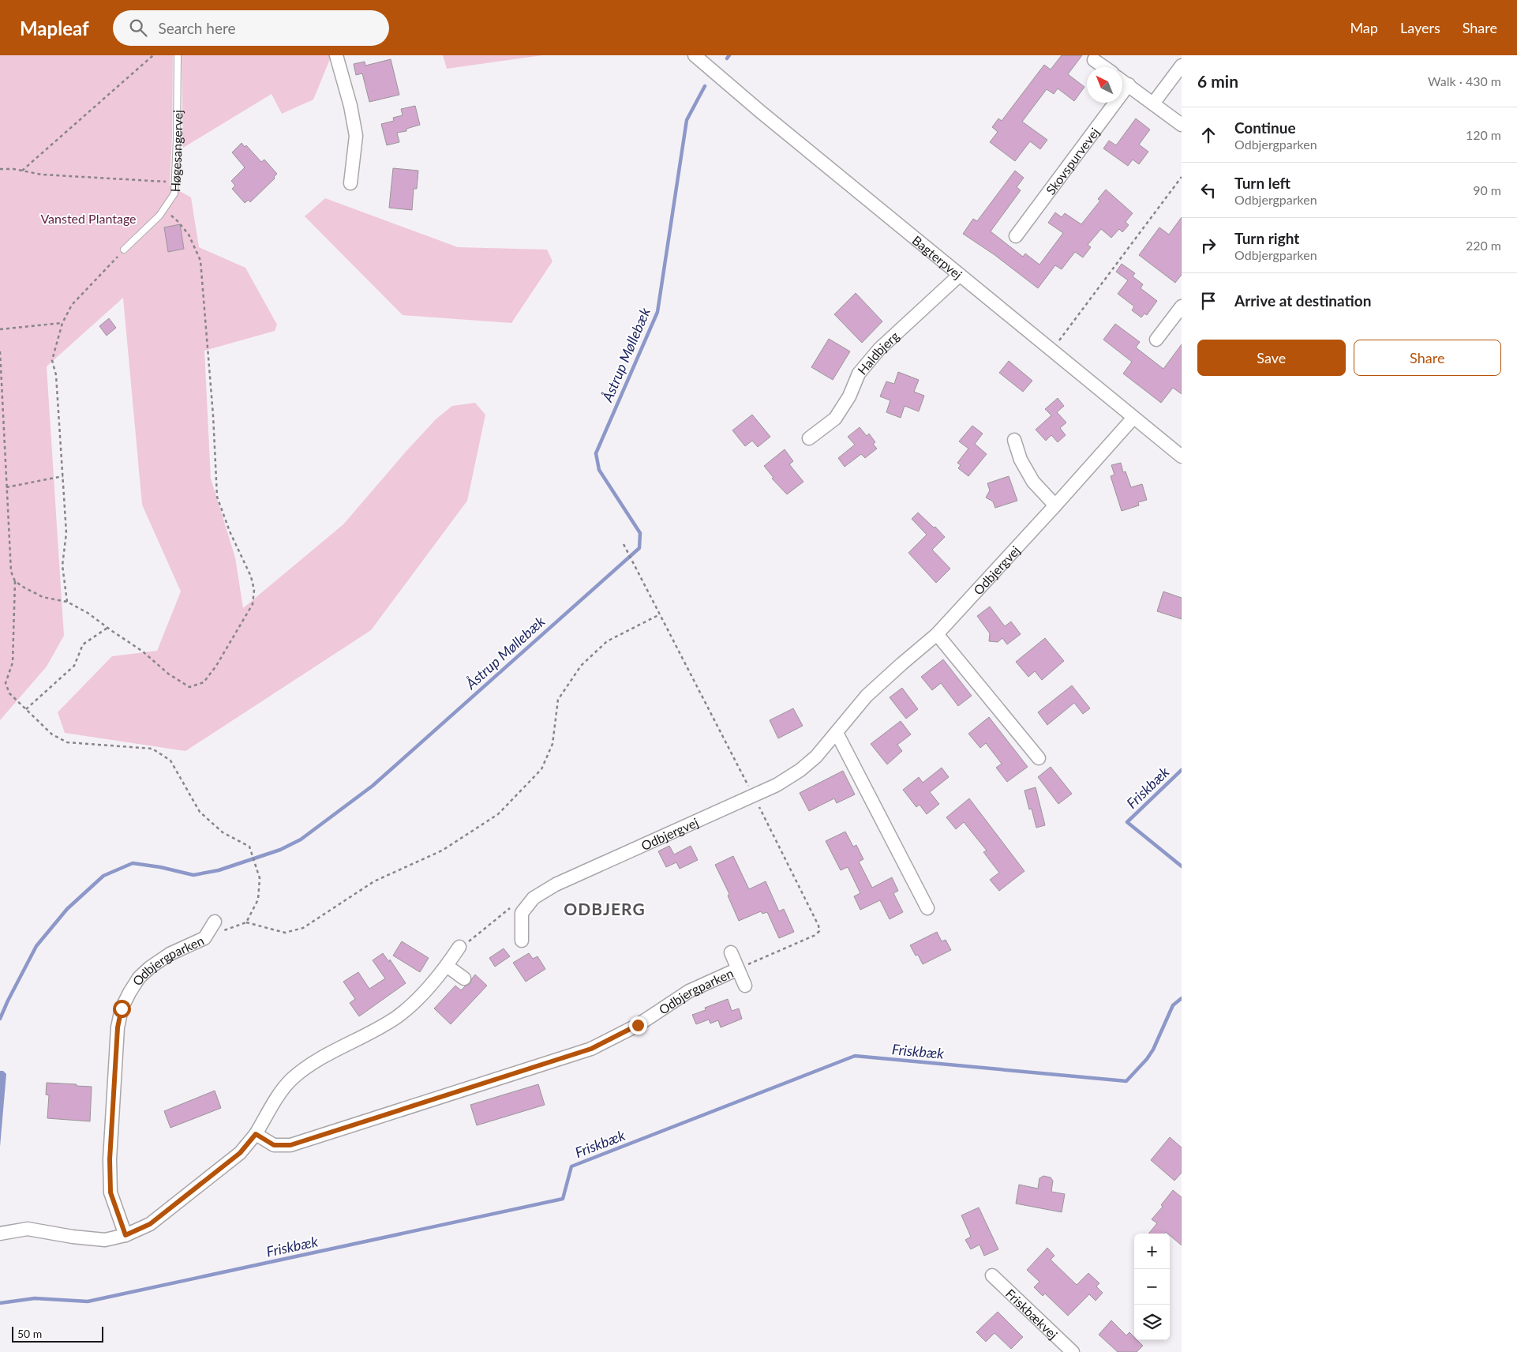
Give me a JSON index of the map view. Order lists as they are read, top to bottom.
{
  "streets": {
    "street": [
      "Skovspurvevej",
      "Bagterpvej",
      "Haldbjerg",
      "Odbjergvej",
      "Odbjergparken",
      "Friskbækvej"
    ],
    "lane": ["Høgesangervej"]
  },
  "crossings": [
    ["Bagterpvej", "Haldbjerg"],
    ["Bagterpvej", "Odbjergvej"]
  ],
  "districts": ["ODBJERG"],
  "water": ["Åstrup Møllebæk", "Friskbæk"],
  "parks": ["Vansted Plantage"],
  "scale_bar": "50 m",
  "north": "top left",
  "page": {
    "header": "Mapleaf",
    "search": "Search here",
    "nav": ["Map", "Layers", "Share"],
    "heading": ["6 min", "Walk · 430 m"],
    "list": [
      ["Continue", "Odbjergparken", "120 m"],
      ["Turn left", "Odbjergparken", "90 m"],
      ["Turn right", "Odbjergparken", "220 m"],
      "Arrive at destination"
    ],
    "buttons": ["Save", "Share"],
    "map_buttons": ["+", "−"],
    "scale": "50 m"
  }
}
